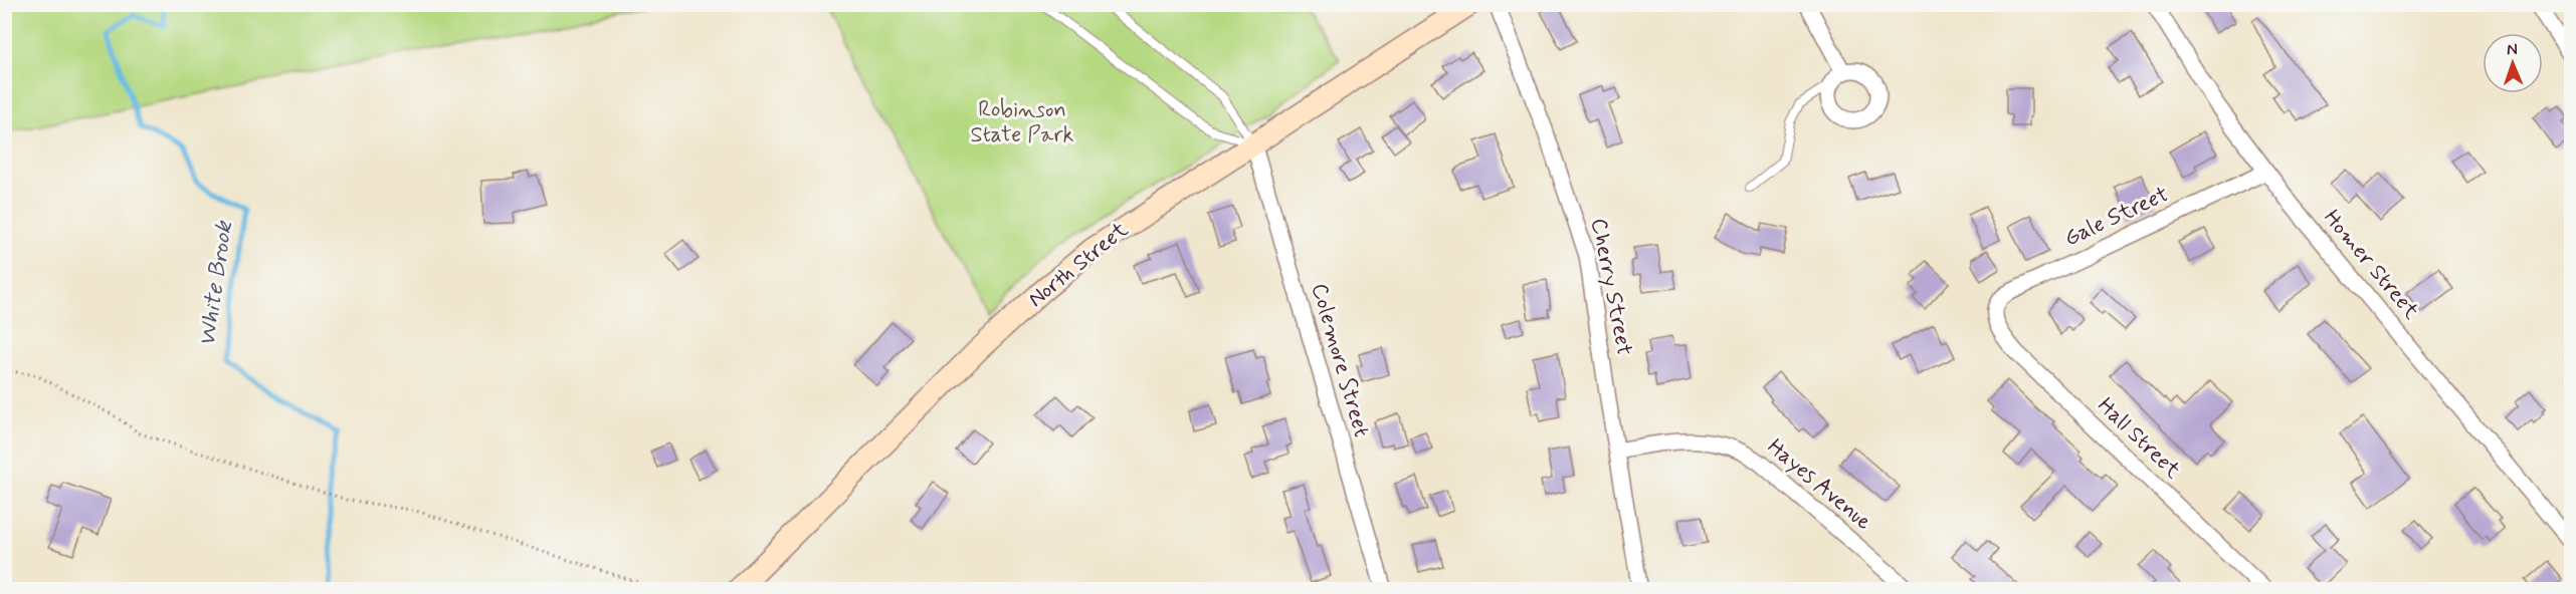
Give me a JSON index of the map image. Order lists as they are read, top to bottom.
{
  "streets": {
    "main road": ["North Street"],
    "street": [
      "Gale Street",
      "Homer Street",
      "Cherry Street",
      "Colemore Street",
      "Hall Street",
      "Hayes Avenue"
    ]
  },
  "crossings": [
    ["Gale Street", "Homer Street"],
    ["Gale Street", "Hall Street"],
    ["North Street", "Colemore Street"],
    ["Cherry Street", "Hayes Avenue"]
  ],
  "water": ["White Brook"],
  "parks": ["Robinson State Park"],
  "north": "top"
}
